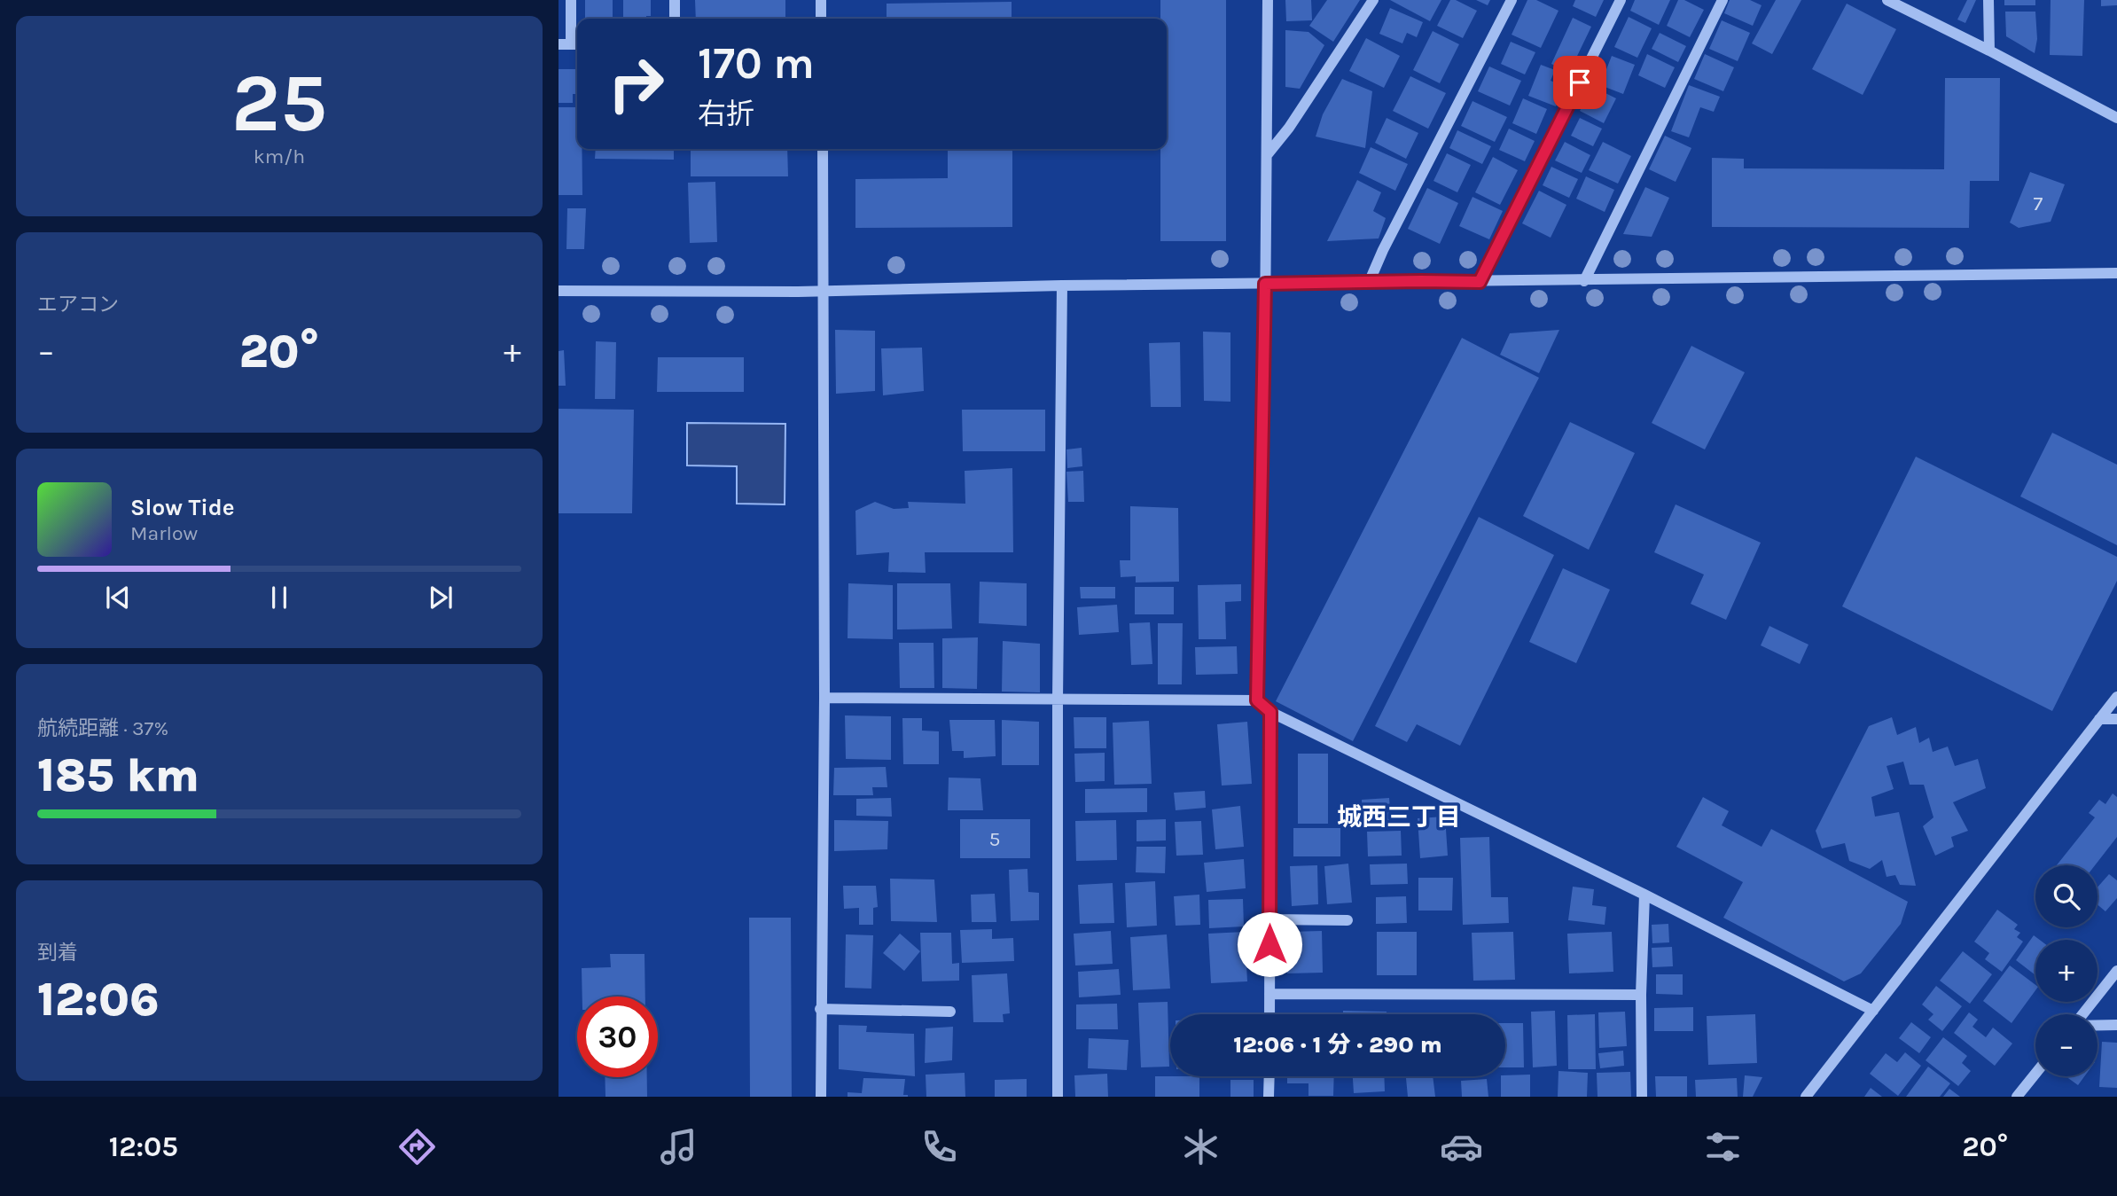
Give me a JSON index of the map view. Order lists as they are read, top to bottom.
{
  "districts": ["城西三丁目"],
  "house_numbers": ["7", "5"],
  "page": {
    "tile": [
      ["25", "km/h"],
      "エアコン",
      ["航続距離 · 37%", "185 km"],
      ["到着", "12:06"]
    ],
    "turn": ["170 m", "右折"],
    "heat": ["−", "20°", "+"],
    "song": ["Slow Tide", "Marlow"],
    "map_buttons": ["+", "−"],
    "limit": "30",
    "trip": "12:06 · 1 分 · 290 m",
    "tabs": ["12:05", "20°"]
  }
}
